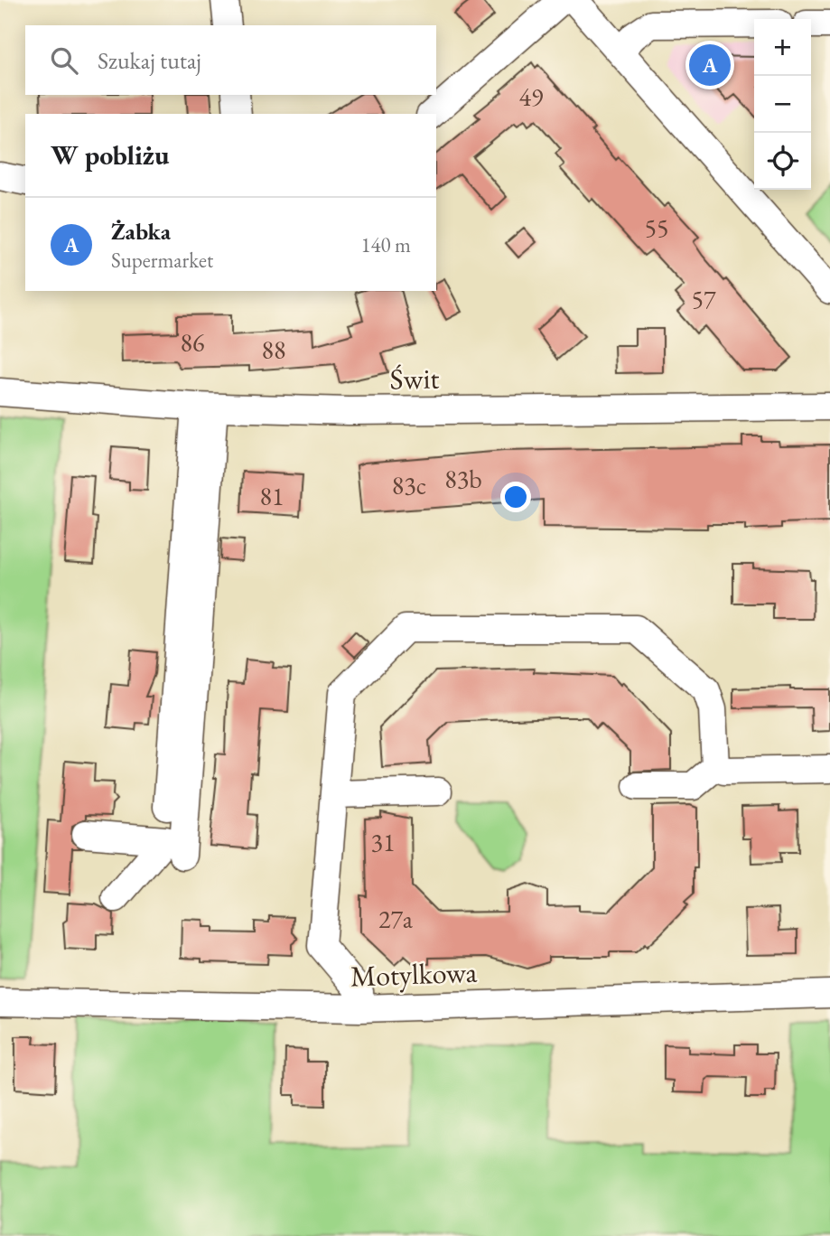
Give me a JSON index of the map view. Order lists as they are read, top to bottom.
{
  "streets": {
    "street": ["Świt", "Motylkowa"]
  },
  "house_numbers": [
    "49",
    "55",
    "57",
    "86",
    "88",
    "83b",
    "83c",
    "81",
    "31",
    "27a"
  ],
  "page": {
    "map_buttons": ["+", "−"],
    "search": "Szukaj tutaj",
    "pins": "A",
    "heading": "W pobliżu",
    "list": [
      {
        "mark": "A",
        "name": "Żabka",
        "note": "Supermarket",
        "value": "140 m"
      }
    ]
  }
}
